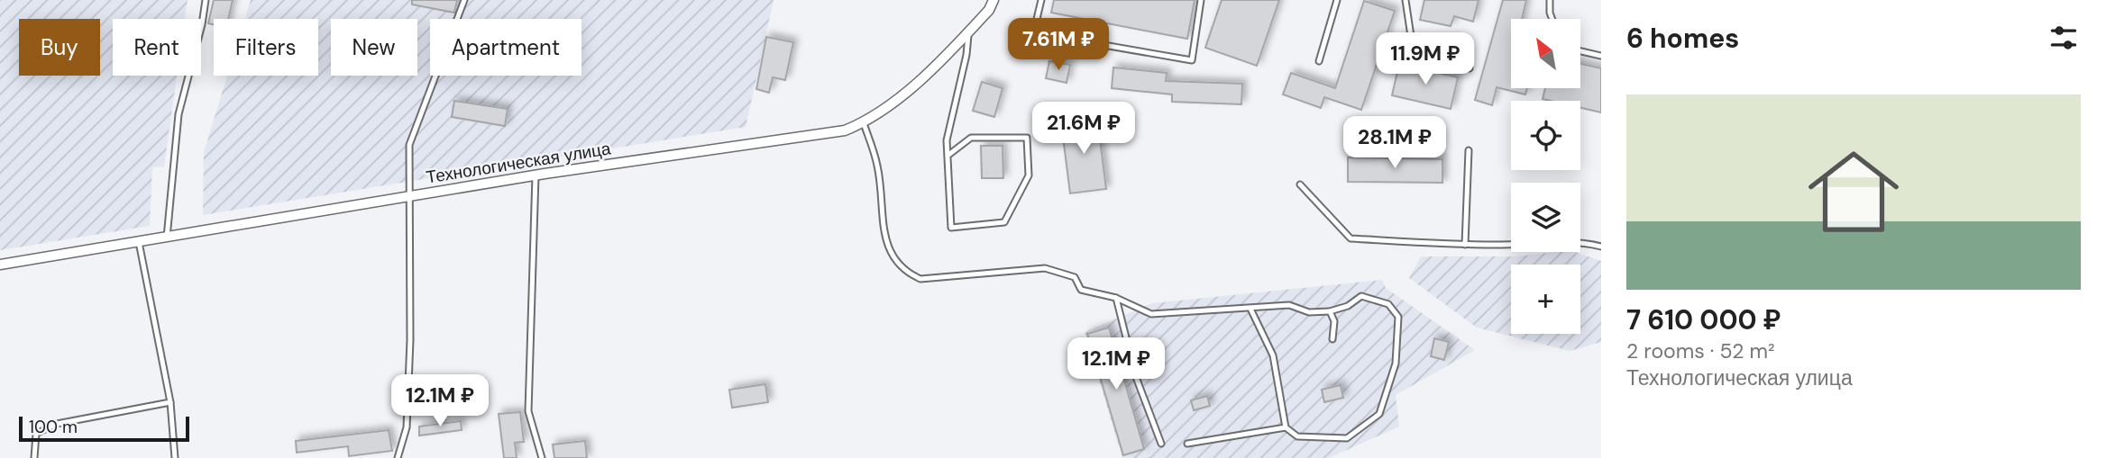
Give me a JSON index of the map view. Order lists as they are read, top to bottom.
{
  "streets": {
    "street": ["Технологическая улица"]
  },
  "scale_bar": "100 m",
  "north": "top left",
  "page": {
    "heading": "6 homes",
    "price": [
      "7.61M ₽",
      "11.9M ₽",
      "21.6M ₽",
      "28.1M ₽",
      "12.1M ₽",
      "12.1M ₽"
    ],
    "map_buttons": "+",
    "chip": [
      "Buy",
      "Rent",
      "Filters",
      "New",
      "Apartment"
    ],
    "list": [
      {
        "name": "7 610 000 ₽",
        "note": "2 rooms · 52 m² · Технологическая улица"
      }
    ],
    "scale": "100 m"
  }
}
